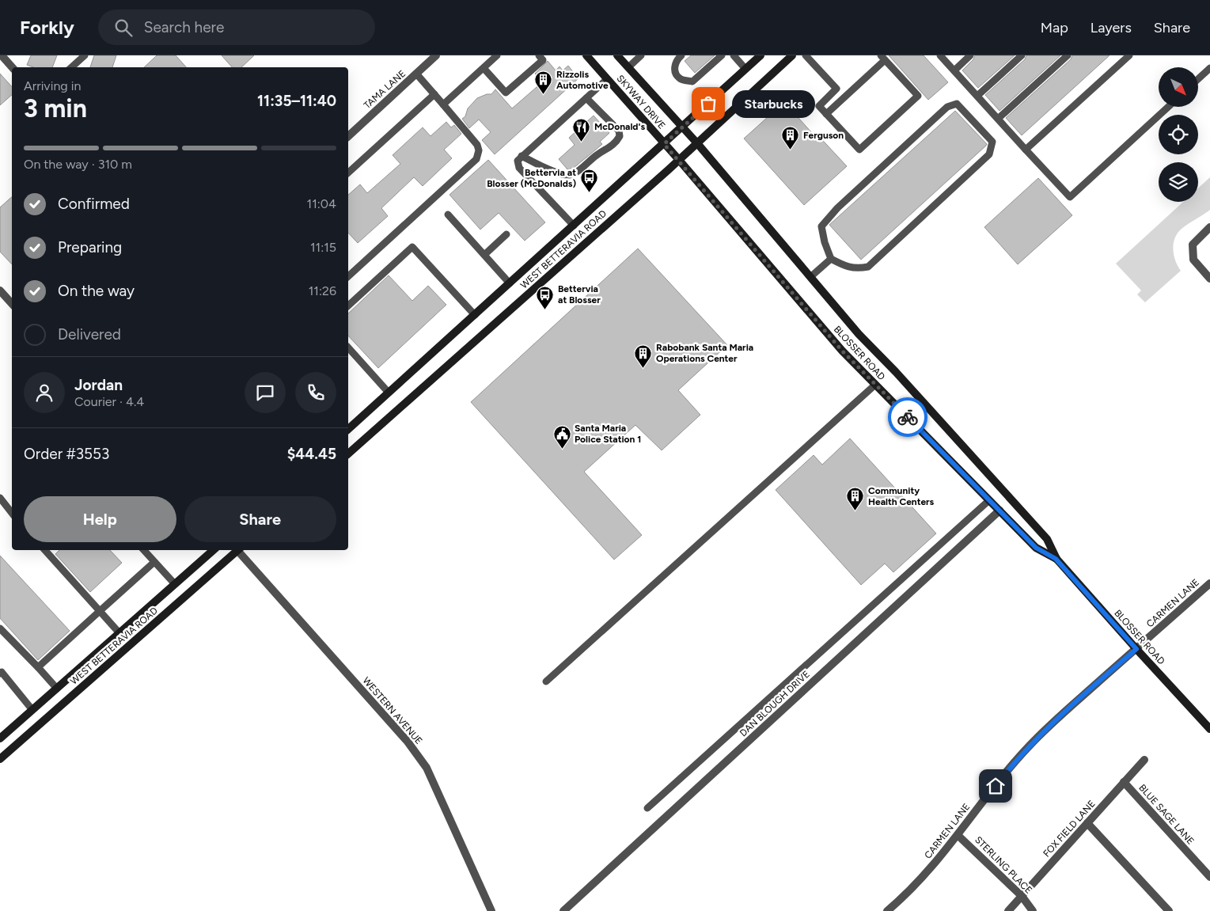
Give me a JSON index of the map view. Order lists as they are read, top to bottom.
{
  "streets": {
    "main road": ["SKYWAY DRIVE", "WEST BETTERAVIA ROAD", "BLOSSER ROAD"],
    "street": [
      "TAMA LANE",
      "CARMEN LANE",
      "DAN BLOUGH DRIVE",
      "WESTERN AVENUE",
      "BLUE SAGE LANE",
      "FOX FIELD LANE",
      "STERLING PLACE"
    ]
  },
  "crossings": [
    ["SKYWAY DRIVE", "WEST BETTERAVIA ROAD"],
    ["SKYWAY DRIVE", "BLOSSER ROAD"],
    ["WEST BETTERAVIA ROAD", "BLOSSER ROAD"],
    ["BLOSSER ROAD", "CARMEN LANE"],
    ["BLOSSER ROAD", "DAN BLOUGH DRIVE"],
    ["CARMEN LANE", "STERLING PLACE"],
    ["BLUE SAGE LANE", "FOX FIELD LANE"],
    ["FOX FIELD LANE", "STERLING PLACE"]
  ],
  "places": {
    "building": [
      "Rizzolis Automotive",
      "Ferguson",
      "Rabobank Santa Maria Operations Center",
      "Community Health Centers"
    ],
    "other": ["Starbucks"],
    "restaurant": ["McDonald's"],
    "bus stop": ["Bettervia at Blosser (McDonalds)", "Bettervia at Blosser"],
    "public building": ["Santa Maria Police Station 1"]
  },
  "north": "bottom right",
  "page": {
    "header": "Forkly",
    "search": "Search here",
    "nav": ["Map", "Layers", "Share"],
    "heading": ["3 min", "Arriving in", "11:35–11:40"],
    "panel": [
      "Jordan",
      "Courier · 4.4",
      "Order #3553",
      "$44.45"
    ],
    "bubble": "Starbucks",
    "bar": "On the way · 310 m",
    "list": [
      ["Confirmed", "11:04"],
      ["Preparing", "11:15"],
      ["On the way", "11:26"],
      "Delivered"
    ],
    "buttons": ["Help", "Share"]
  }
}
